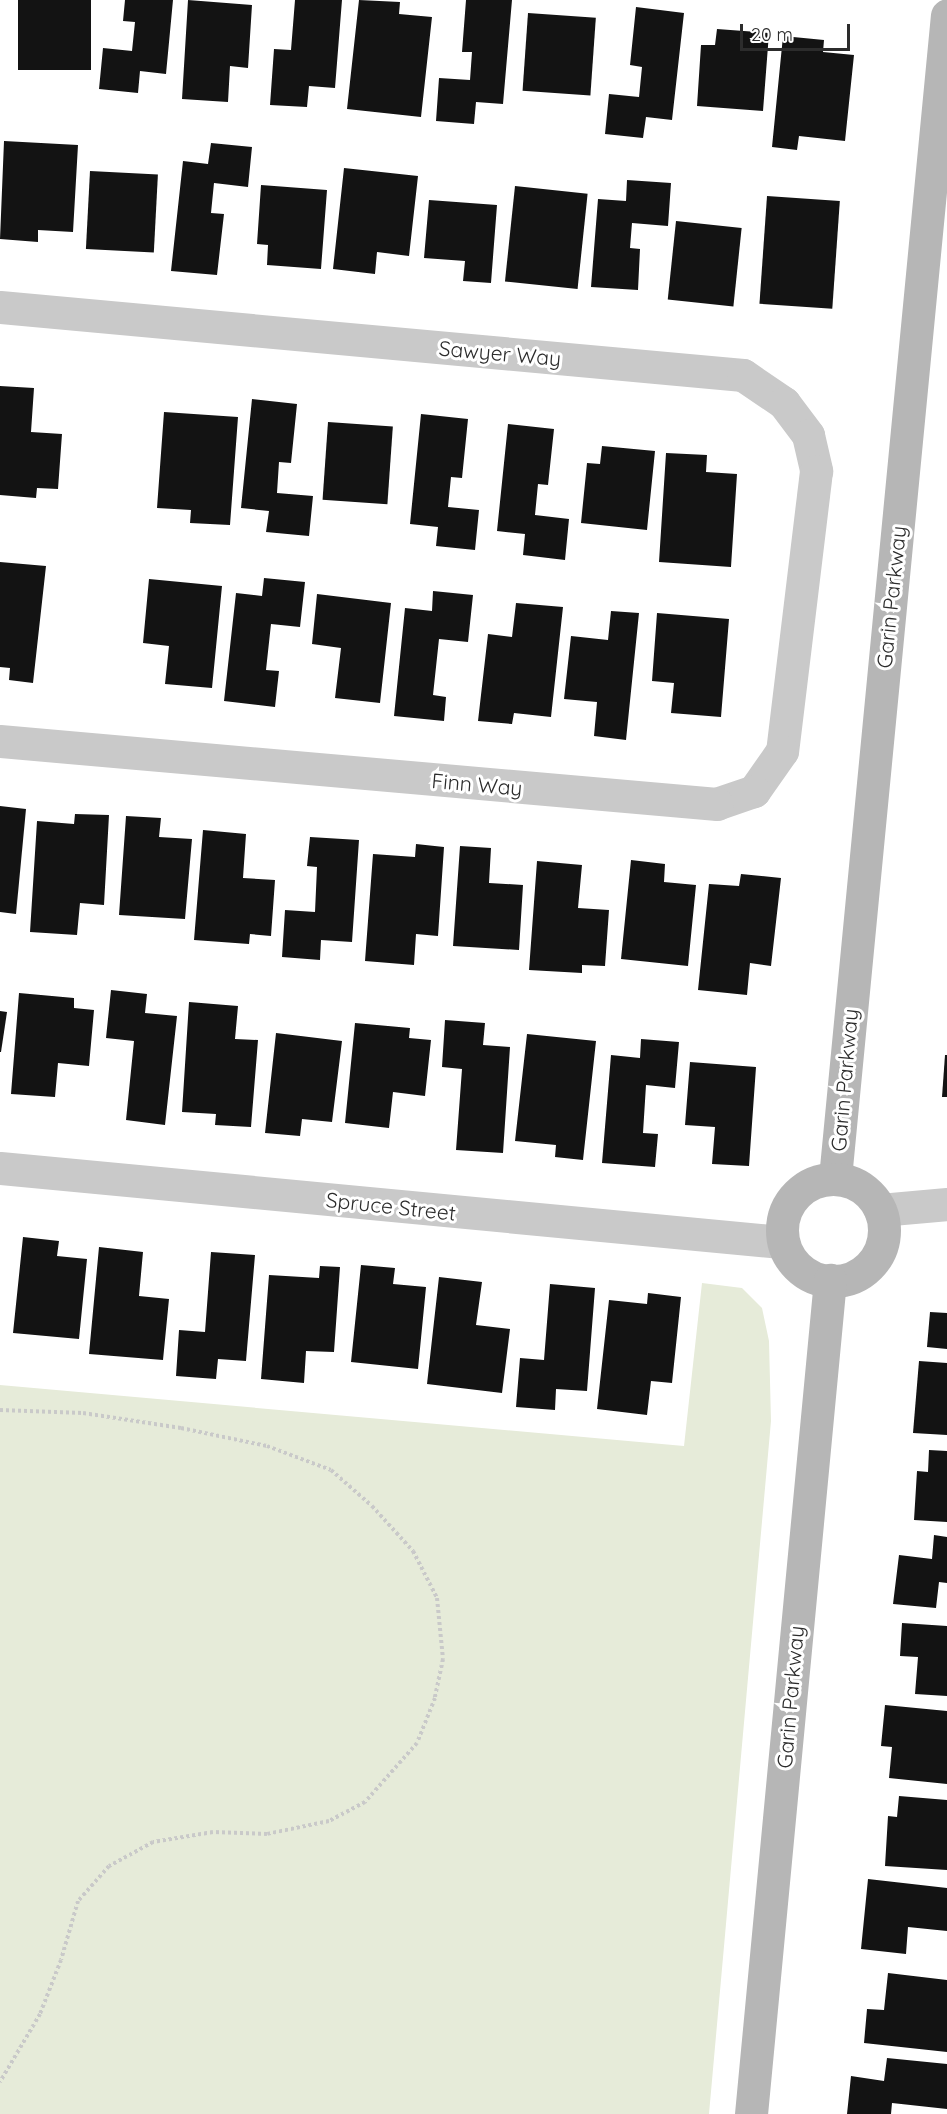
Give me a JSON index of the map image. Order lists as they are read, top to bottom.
{
  "streets": {
    "street": [
      "Sawyer Way",
      "Garin Parkway",
      "Finn Way",
      "Spruce Street"
    ]
  },
  "crossings": [
    ["Sawyer Way", "Finn Way"],
    ["Garin Parkway", "Spruce Street"]
  ],
  "scale_bar": "20 m"
}
